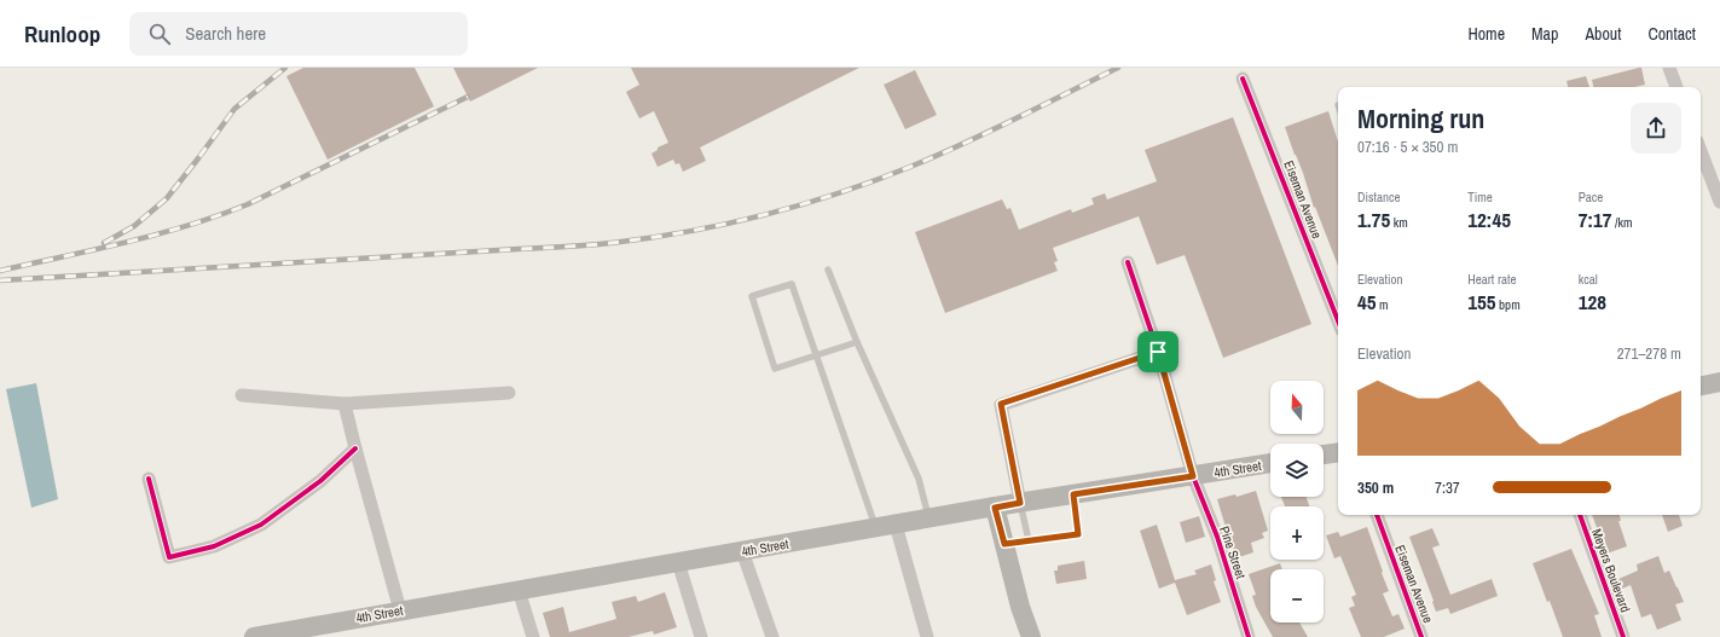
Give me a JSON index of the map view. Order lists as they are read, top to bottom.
{
  "streets": {
    "main road": ["4th Street"],
    "street": ["Eiseman Avenue", "Pine Street", "Meyers Boulevard"]
  },
  "crossings": [
    ["4th Street", "Pine Street"]
  ],
  "north": "top",
  "page": {
    "header": "Runloop",
    "search": "Search here",
    "nav": [
      "Home",
      "Map",
      "About",
      "Contact"
    ],
    "heading": ["Morning run", "07:16 · 5 × 350 m"],
    "stats": [
      ["Distance", "1.75 km"],
      ["Time", "12:45"],
      ["Pace", "7:17 /km"],
      ["Elevation", "45 m"],
      ["Heart rate", "155 bpm"],
      ["kcal", "128"]
    ],
    "chart": ["Elevation", "271–278 m"],
    "map_buttons": ["+", "−"],
    "list": [
      {
        "name": "350 m",
        "note": "7:37"
      }
    ]
  }
}
